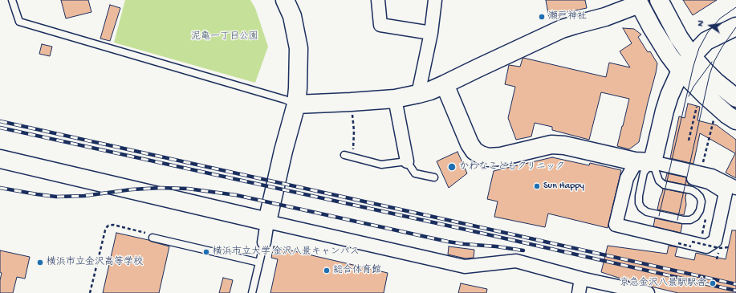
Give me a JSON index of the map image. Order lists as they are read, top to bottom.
{
  "parks": ["泥亀一丁目公園"],
  "places": [
    "瀬戸神社",
    "かわなこどもクリニック",
    "Sun Happy",
    "横浜市立大学 金沢八景キャンパス",
    "横浜市立金沢高等学校",
    "総合体育館",
    "京急金沢八景駅駅舎"
  ],
  "north": "left"
}
